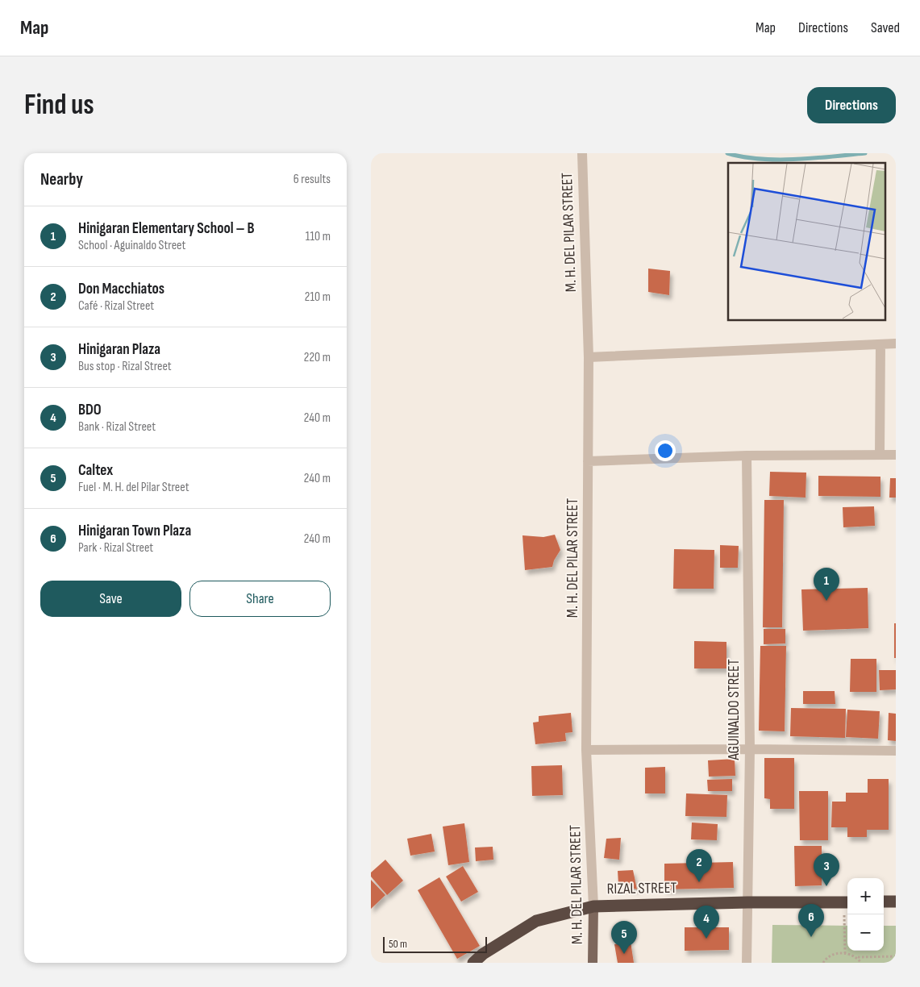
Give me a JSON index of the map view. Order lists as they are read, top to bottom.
{
  "streets": {
    "highway": ["RIZAL STREET"],
    "main road": ["M. H. DEL PILAR STREET"],
    "street": ["AGUINALDO STREET"]
  },
  "crossings": [
    ["M. H. DEL PILAR STREET", "RIZAL STREET"],
    ["AGUINALDO STREET", "RIZAL STREET"]
  ],
  "scale_bar": "50 m",
  "page": {
    "header": "Map",
    "nav": ["Map", "Directions", "Saved"],
    "buttons": [
      "Directions",
      ["Save", "Share"]
    ],
    "title": "Find us",
    "heading": ["Nearby", "6 results"],
    "list": [
      {
        "mark": "1",
        "name": "Hinigaran Elementary School – B",
        "note": "School · Aguinaldo Street",
        "value": "110 m"
      },
      {
        "mark": "2",
        "name": "Don Macchiatos",
        "note": "Café · Rizal Street",
        "value": "210 m"
      },
      {
        "mark": "3",
        "name": "Hinigaran Plaza",
        "note": "Bus stop · Rizal Street",
        "value": "220 m"
      },
      {
        "mark": "4",
        "name": "BDO",
        "note": "Bank · Rizal Street",
        "value": "240 m"
      },
      {
        "mark": "5",
        "name": "Caltex",
        "note": "Fuel · M. H. del Pilar Street",
        "value": "240 m"
      },
      {
        "mark": "6",
        "name": "Hinigaran Town Plaza",
        "note": "Park · Rizal Street",
        "value": "240 m"
      }
    ],
    "pins": [
      "1",
      "2",
      "3",
      "6",
      "4",
      "5"
    ],
    "map_buttons": ["+", "−"],
    "scale": "50 m"
  }
}
